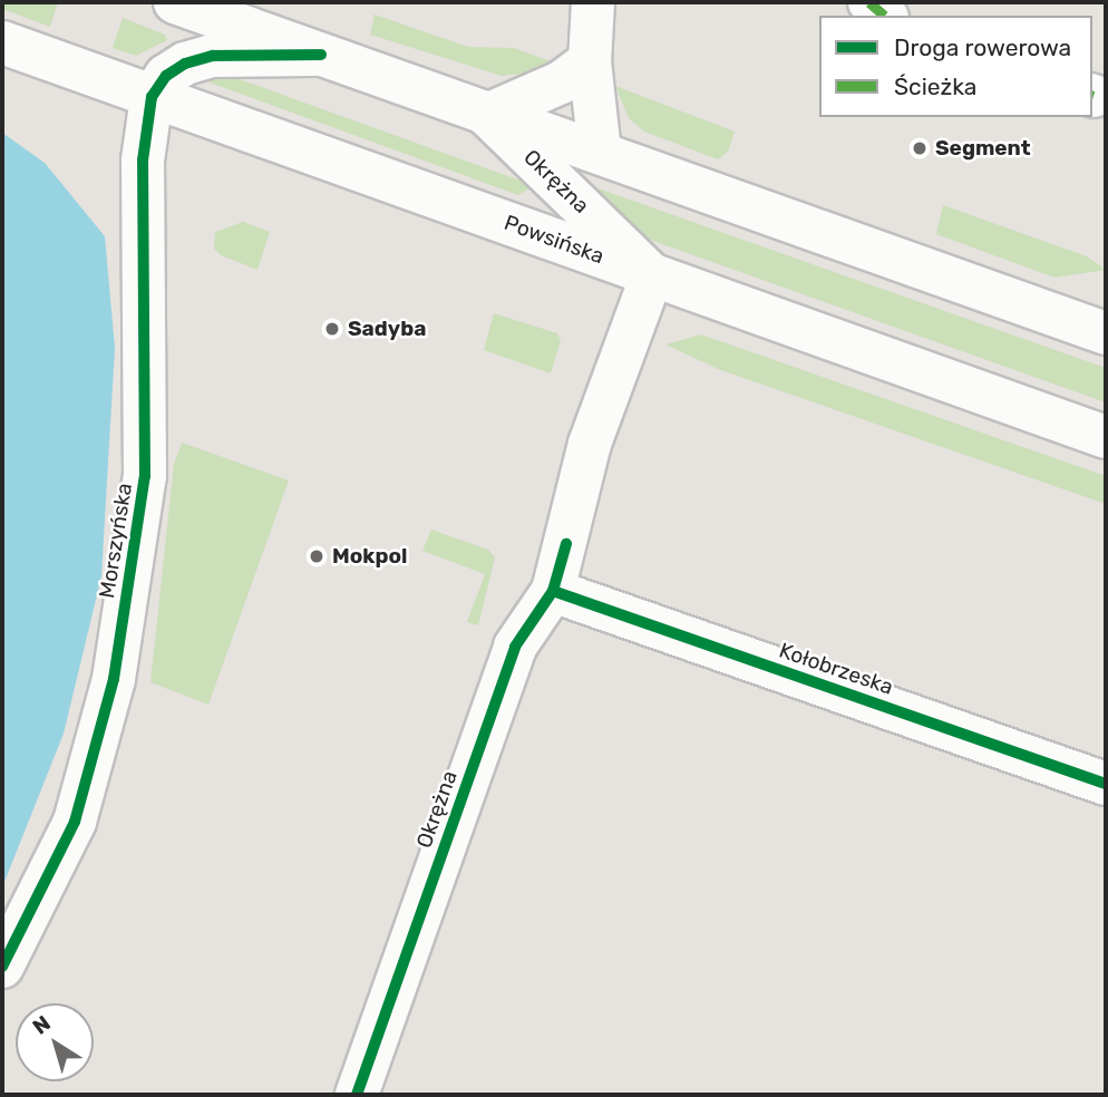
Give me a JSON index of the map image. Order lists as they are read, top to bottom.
{
  "streets": {
    "street": [
      "Okrężna",
      "Powsińska",
      "Morszyńska",
      "Kołobrzeska"
    ]
  },
  "crossings": [
    ["Okrężna", "Powsińska"],
    ["Okrężna", "Kołobrzeska"],
    ["Powsińska", "Morszyńska"]
  ],
  "places": ["Segment", "Sadyba", "Mokpol"],
  "legend": ["Droga rowerowa", "Ścieżka"],
  "north": "top left"
}
